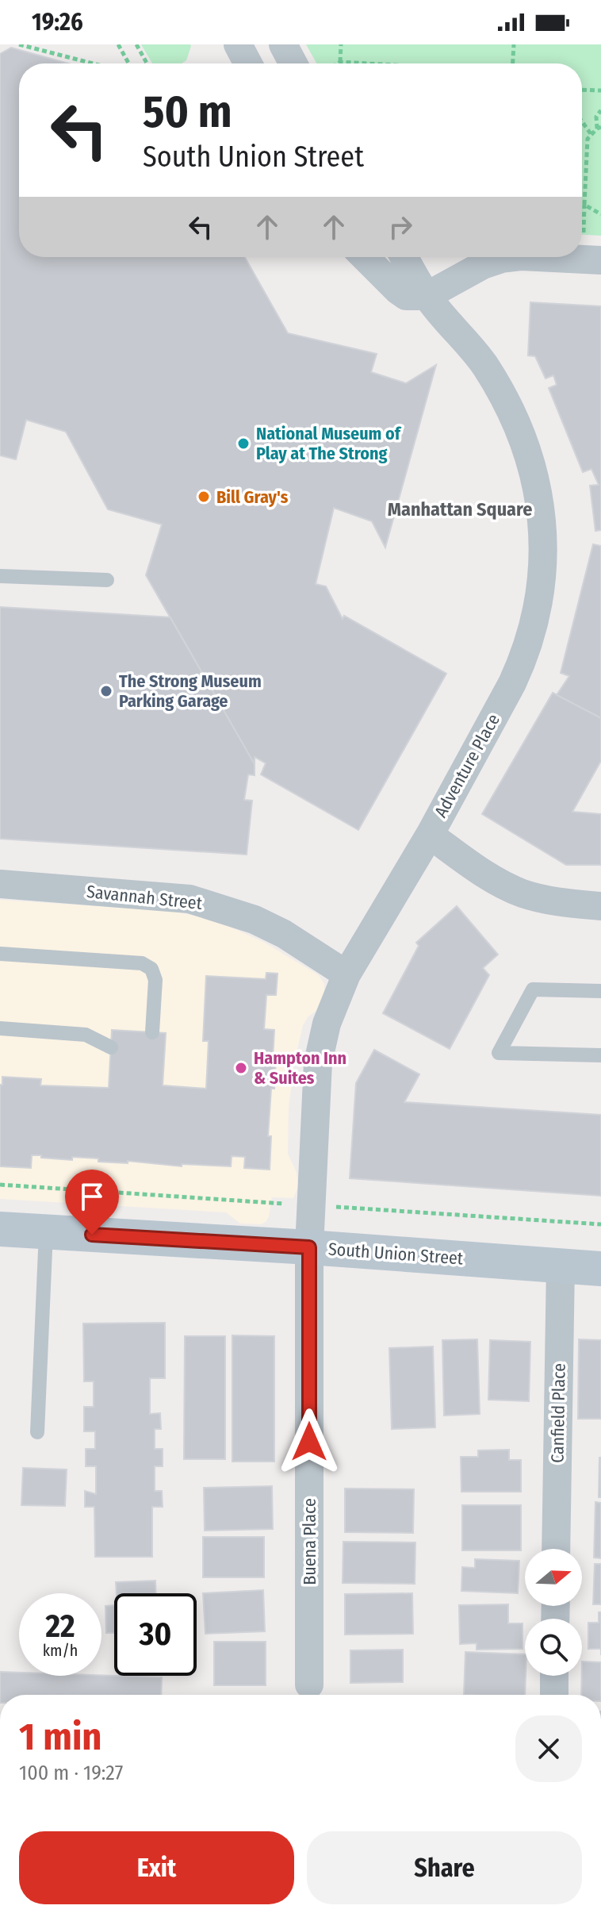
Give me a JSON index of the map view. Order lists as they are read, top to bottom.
{
  "streets": {
    "main road": ["South Union Street"],
    "street": [
      "Adventure Place",
      "Savannah Street",
      "Canfield Place",
      "Buena Place"
    ]
  },
  "crossings": [
    ["Adventure Place", "Savannah Street"],
    ["Adventure Place", "South Union Street"],
    ["Adventure Place", "Buena Place"],
    ["South Union Street", "Canfield Place"],
    ["South Union Street", "Buena Place"]
  ],
  "districts": ["Manhattan Square"],
  "places": [
    "National Museum of Play at The Strong",
    "Bill Gray's",
    "The Strong Museum Parking Garage",
    "Hampton Inn & Suites"
  ],
  "north": "right",
  "page": {
    "status": "19:26",
    "turn": ["50 m", "South Union Street"],
    "speed": "22 km/h",
    "limit": "30",
    "heading": ["1 min", "100 m · 19:27"],
    "buttons": ["Exit", "Share"]
  }
}
